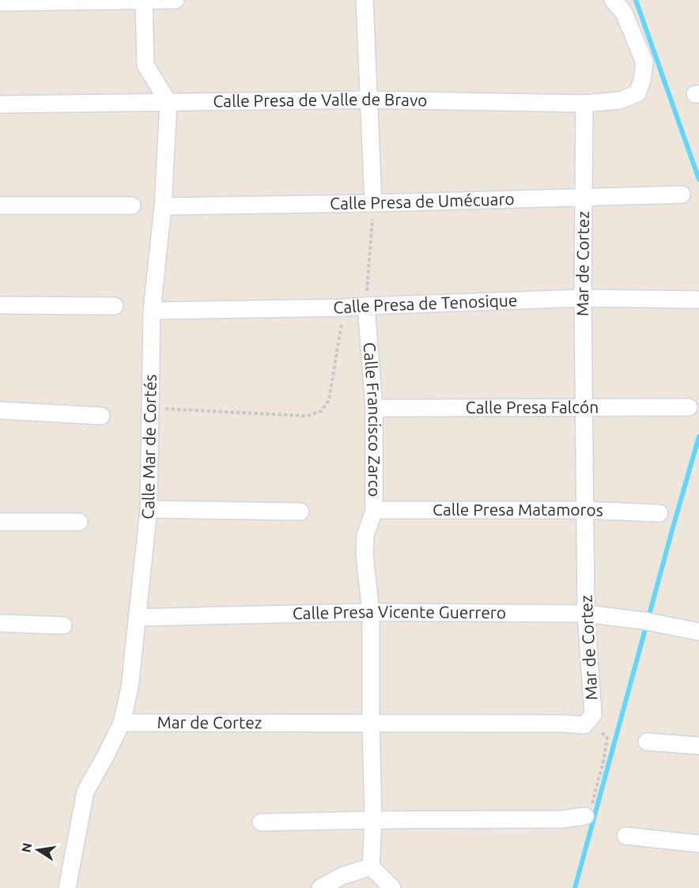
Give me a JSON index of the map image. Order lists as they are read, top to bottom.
{
  "streets": {
    "street": [
      "Calle Presa de Valle de Bravo",
      "Calle Presa de Umécuaro",
      "Mar de Cortez",
      "Calle Presa de Tenosique",
      "Calle Presa Falcón",
      "Calle Francisco Zarco",
      "Calle Mar de Cortés",
      "Calle Presa Matamoros",
      "Calle Presa Vicente Guerrero"
    ]
  },
  "crossings": [
    ["Calle Presa de Valle de Bravo", "Mar de Cortez"],
    ["Calle Presa de Valle de Bravo", "Calle Mar de Cortés"],
    ["Calle Presa de Umécuaro", "Mar de Cortez"],
    ["Calle Presa de Umécuaro", "Calle Mar de Cortés"],
    ["Mar de Cortez", "Calle Presa de Tenosique"],
    ["Mar de Cortez", "Calle Presa Falcón"],
    ["Mar de Cortez", "Calle Francisco Zarco"],
    ["Mar de Cortez", "Calle Mar de Cortés"],
    ["Mar de Cortez", "Calle Presa Matamoros"],
    ["Mar de Cortez", "Calle Presa Vicente Guerrero"],
    ["Calle Presa de Tenosique", "Calle Francisco Zarco"],
    ["Calle Presa de Tenosique", "Calle Mar de Cortés"],
    ["Calle Presa Falcón", "Calle Francisco Zarco"],
    ["Calle Francisco Zarco", "Calle Presa Matamoros"],
    ["Calle Francisco Zarco", "Calle Presa Vicente Guerrero"],
    ["Calle Mar de Cortés", "Calle Presa Vicente Guerrero"]
  ],
  "north": "left"
}
